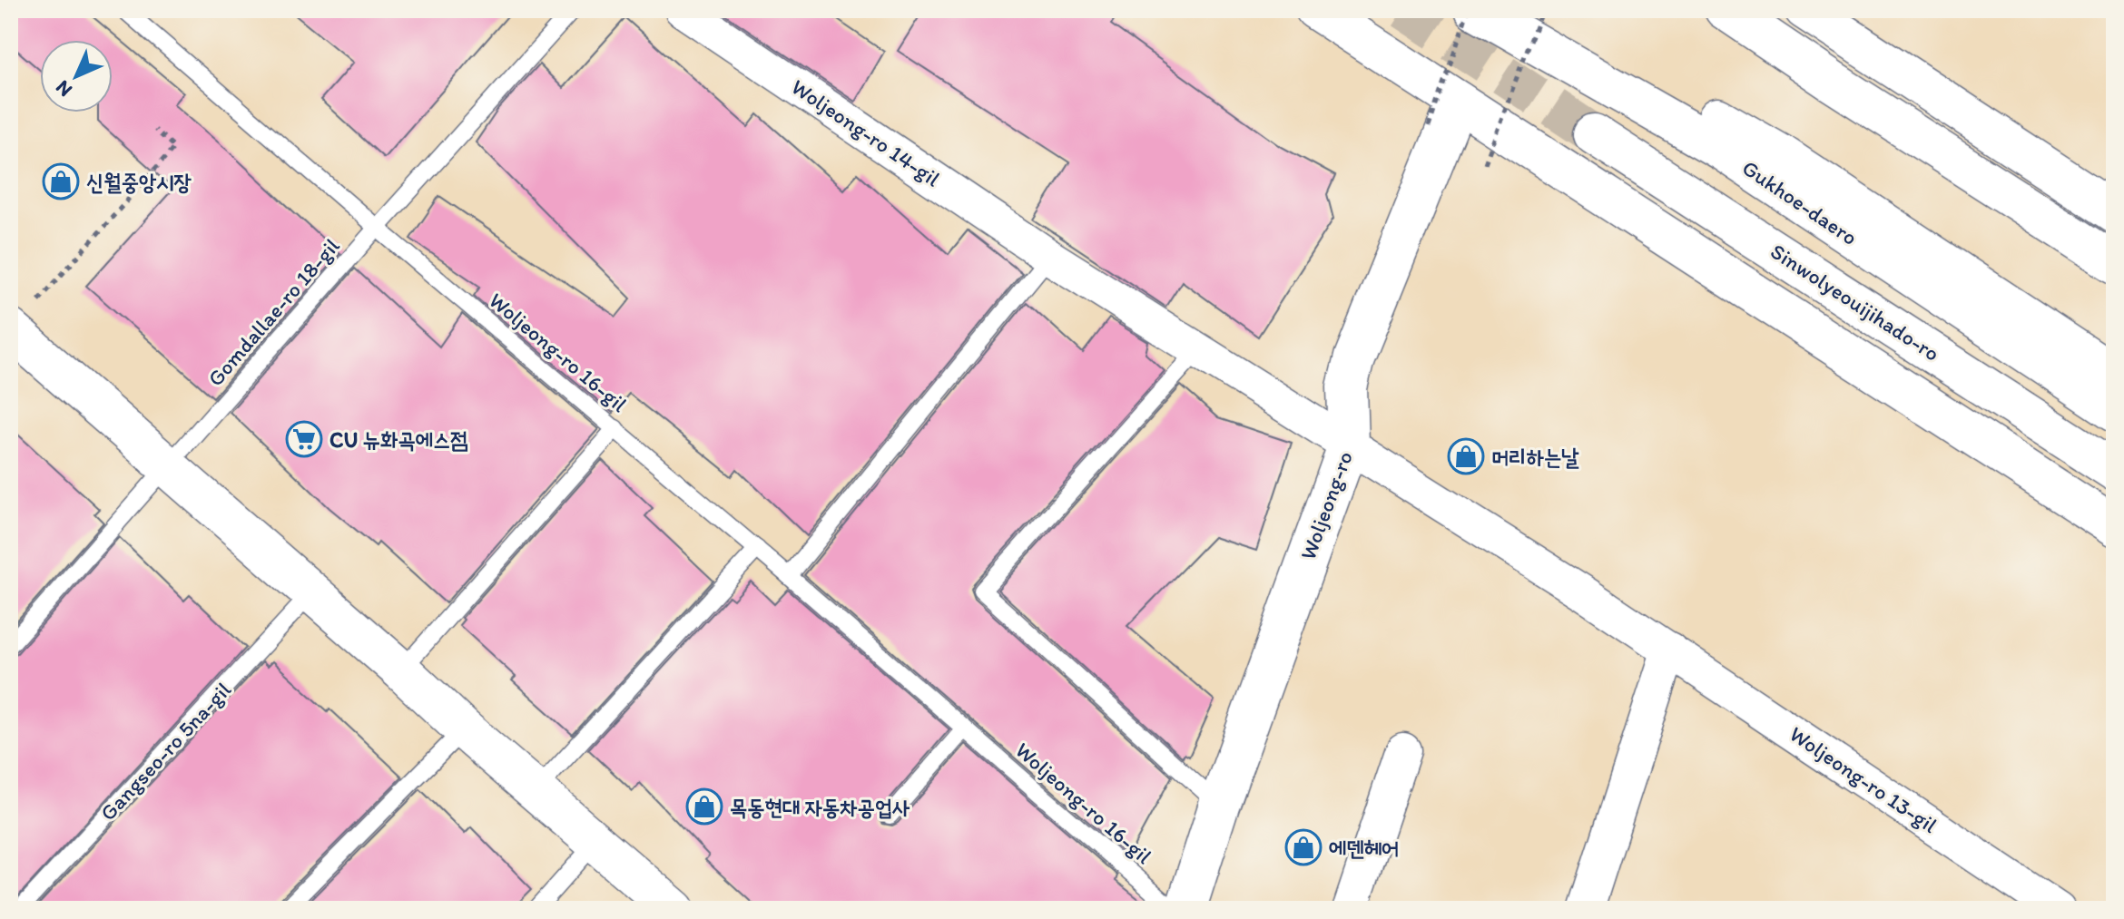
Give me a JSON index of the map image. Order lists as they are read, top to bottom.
{
  "streets": {
    "main road": ["Gukhoe-daero", "Sinwolyeouijihado-ro", "Woljeong-ro"],
    "street": ["Woljeong-ro 14-gil", "Woljeong-ro 13-gil"],
    "lane": ["Gomdallae-ro 18-gil", "Woljeong-ro 16-gil", "Gangseo-ro 5na-gil"]
  },
  "crossings": [
    ["Woljeong-ro 14-gil", "Woljeong-ro"],
    ["Woljeong-ro 14-gil", "Woljeong-ro 13-gil"],
    ["Gomdallae-ro 18-gil", "Woljeong-ro 16-gil"],
    ["Woljeong-ro", "Woljeong-ro 13-gil"]
  ],
  "places": {
    "shop": [
      "신월중앙시장",
      "머리하는날",
      "목동현대 자동차공업사",
      "에덴헤어"
    ],
    "supermarket": ["CU 뉴화곡에스점"]
  },
  "north": "bottom left"
}
